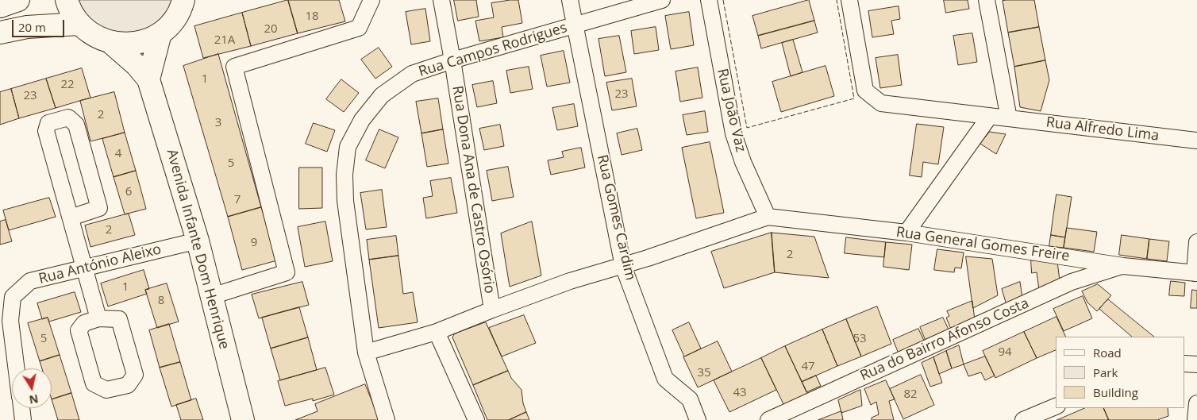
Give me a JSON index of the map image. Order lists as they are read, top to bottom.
{
  "streets": {
    "main road": ["Avenida Infante Dom Henrique"],
    "street": [
      "Rua Campos Rodrigues",
      "Rua João Vaz",
      "Rua Alfredo Lima",
      "Rua Dona Ana de Castro Osório",
      "Rua Gomes Cardim",
      "Rua General Gomes Freire",
      "Rua António Aleixo",
      "Rua do Bairro Afonso Costa"
    ]
  },
  "crossings": [
    ["Rua Campos Rodrigues", "Rua Dona Ana de Castro Osório"],
    ["Rua Campos Rodrigues", "Rua Gomes Cardim"],
    ["Rua João Vaz", "Rua General Gomes Freire"],
    ["Rua General Gomes Freire", "Rua do Bairro Afonso Costa"],
    ["Avenida Infante Dom Henrique", "Rua António Aleixo"]
  ],
  "house_numbers": [
    "18",
    "20",
    "21A",
    "1",
    "22",
    "23",
    "23",
    "2",
    "3",
    "4",
    "5",
    "6",
    "7",
    "2",
    "9",
    "2",
    "1",
    "8",
    "5",
    "53",
    "94",
    "47",
    "35",
    "43",
    "82"
  ],
  "legend": ["Road", "Park", "Building"],
  "scale_bar": "20 m",
  "north": "bottom"
}
